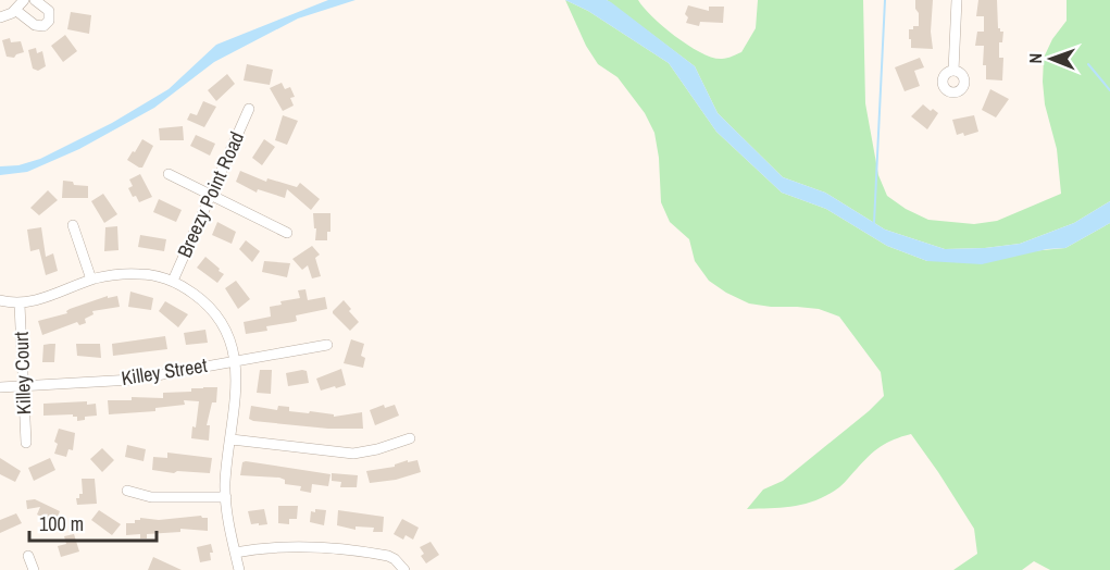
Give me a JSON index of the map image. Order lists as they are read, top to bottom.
{
  "streets": {
    "street": ["Breezy Point Road", "Killey Street", "Killey Court"]
  },
  "crossings": [
    ["Killey Street", "Killey Court"]
  ],
  "scale_bar": "100 m",
  "north": "left"
}
